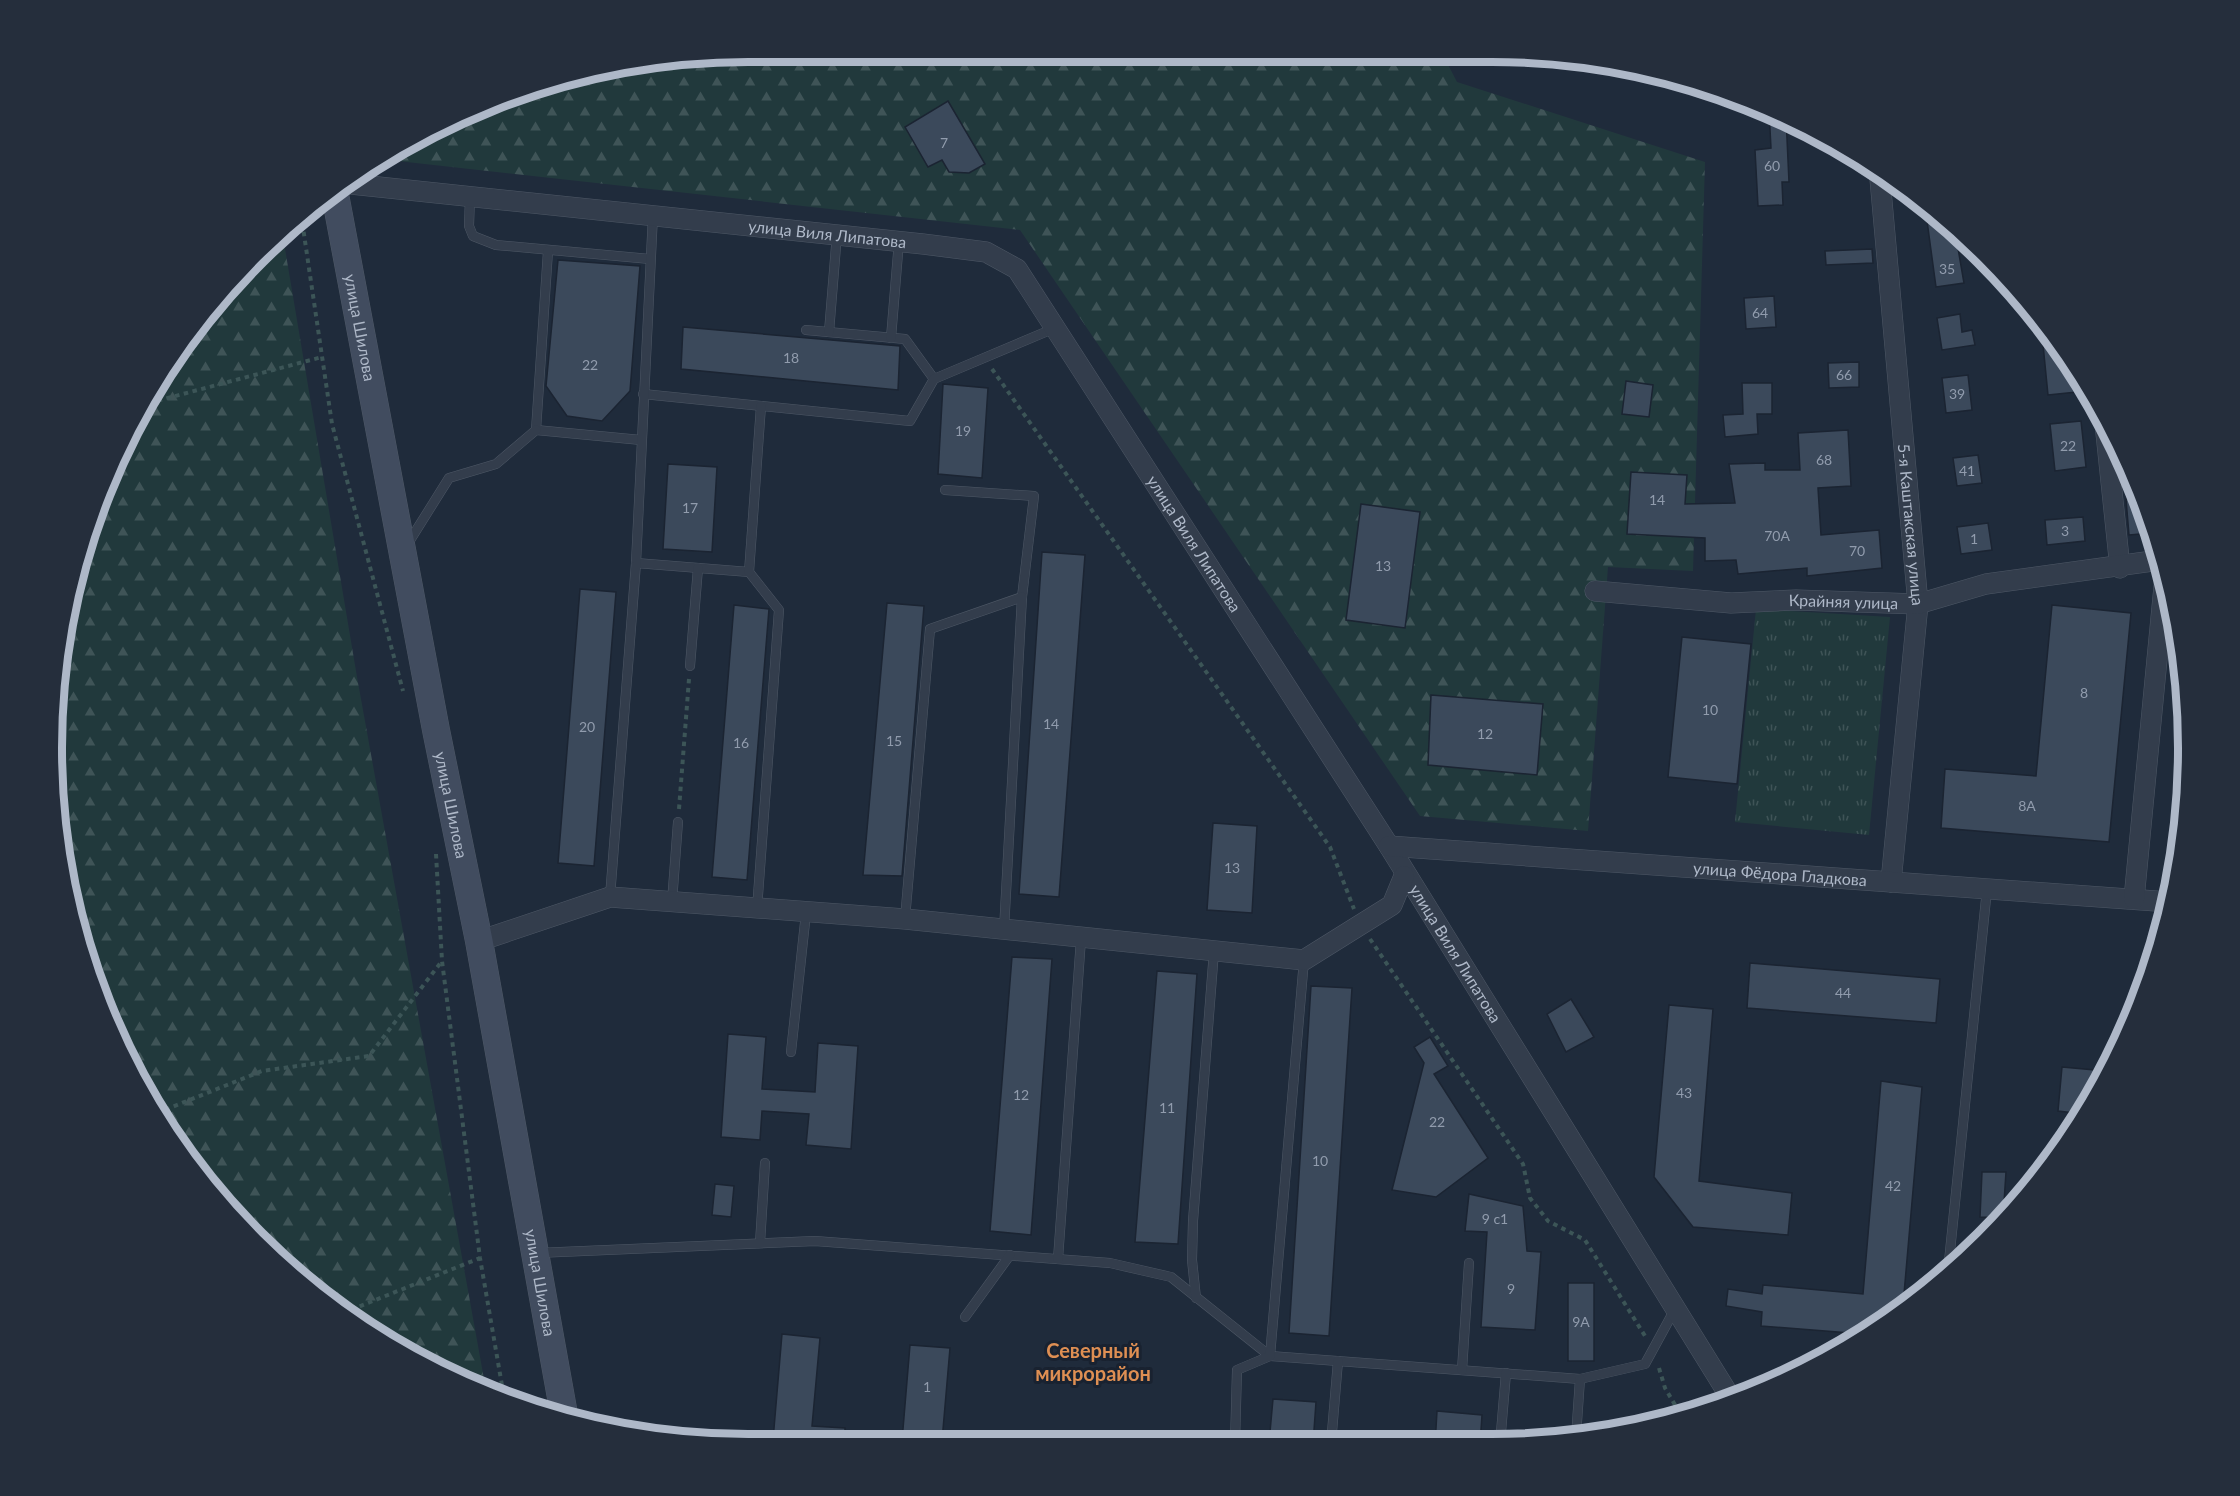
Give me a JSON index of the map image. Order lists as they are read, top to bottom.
{
  "streets": {
    "main road": ["улица Шилова"],
    "street": [
      "улица Виля Липатова",
      "5-я Каштакская улица",
      "Крайняя улица",
      "улица Фёдора Гладкова"
    ]
  },
  "crossings": [
    ["улица Виля Липатова", "улица Фёдора Гладкова"],
    ["5-я Каштакская улица", "Крайняя улица"],
    ["5-я Каштакская улица", "улица Фёдора Гладкова"]
  ],
  "districts": ["Северный микрорайон"],
  "house_numbers": [
    "7",
    "60",
    "35",
    "64",
    "18",
    "22",
    "66",
    "39",
    "19",
    "22",
    "68",
    "41",
    "14",
    "17",
    "3",
    "70А",
    "1",
    "70",
    "13",
    "8",
    "10",
    "14",
    "20",
    "12",
    "15",
    "16",
    "8А",
    "13",
    "44",
    "43",
    "12",
    "11",
    "22",
    "10",
    "42",
    "9 с1",
    "9",
    "9А",
    "1"
  ]
}
